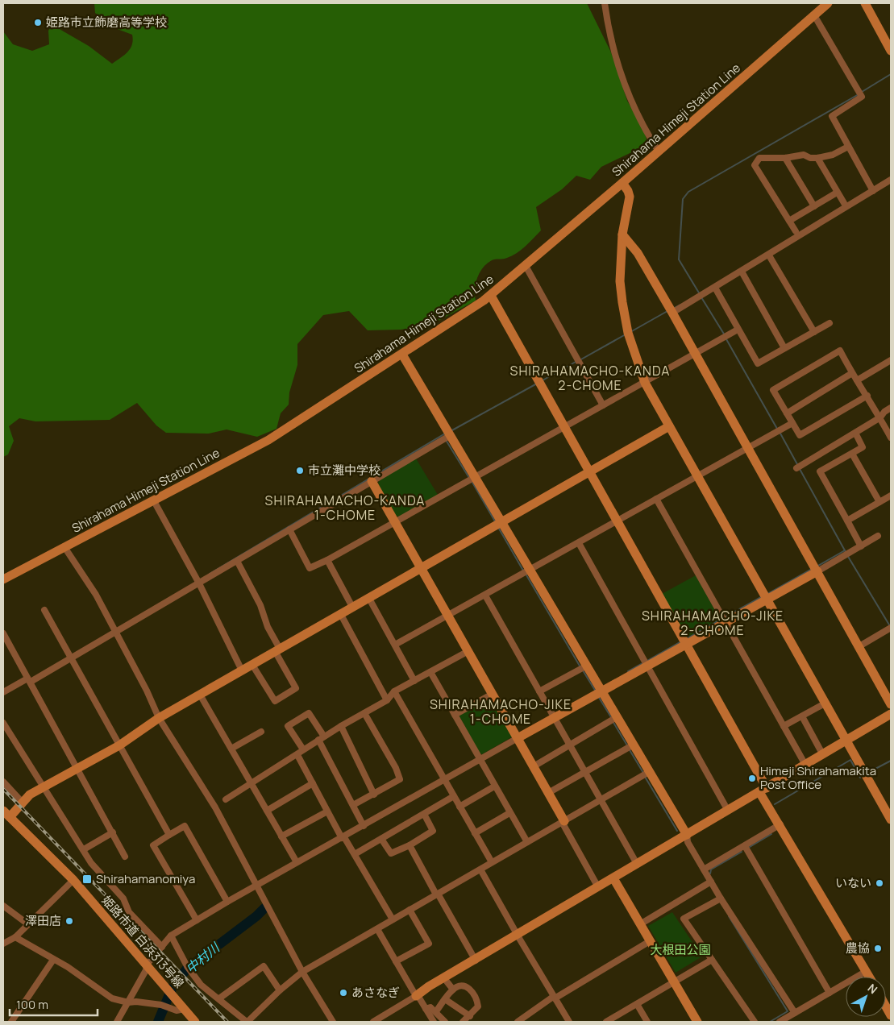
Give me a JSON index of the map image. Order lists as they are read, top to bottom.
{
  "streets": {
    "street": ["Shirahama Himeji Station Line", "姫路市道 白浜313号線"]
  },
  "districts": [
    "SHIRAHAMACHO-KANDA 2-CHOME",
    "SHIRAHAMACHO-KANDA 1-CHOME",
    "SHIRAHAMACHO-JIKE 2-CHOME",
    "SHIRAHAMACHO-JIKE 1-CHOME"
  ],
  "water": ["中村川"],
  "parks": ["大根田公園"],
  "places": {
    "other": [
      "姫路市立飾磨高等学校",
      "市立灘中学校",
      "Himeji Shirahamakita Post Office",
      "いない",
      "澤田店",
      "農協",
      "あさなぎ"
    ],
    "transit": ["Shirahamanomiya"]
  },
  "scale_bar": "100 m",
  "north": "top right"
}
